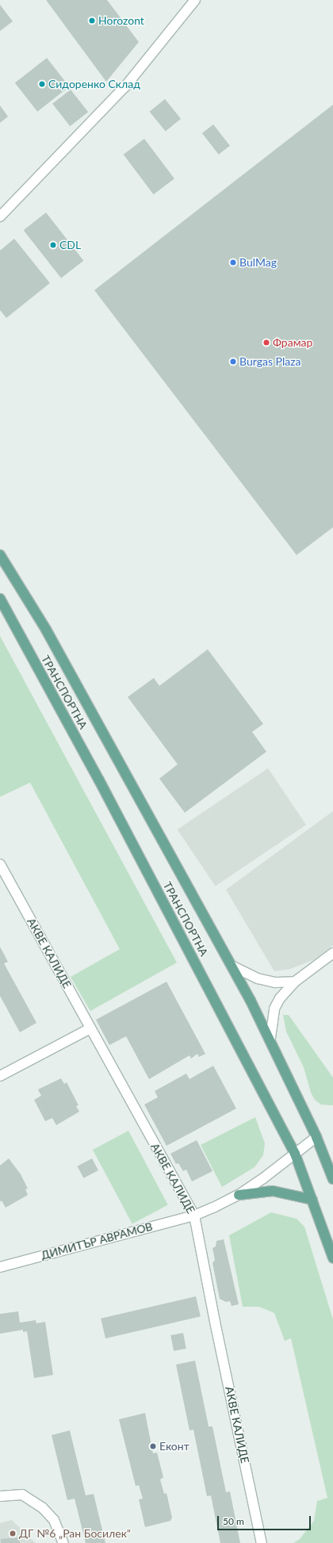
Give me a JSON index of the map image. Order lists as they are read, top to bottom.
{
  "streets": {
    "main road": ["ТРАНСПОРТНА"],
    "street": ["АКВЕ КАЛИДЕ", "ДИМИТЪР АВРАМОВ"]
  },
  "crossings": [
    ["ТРАНСПОРТНА", "ДИМИТЪР АВРАМОВ"],
    ["АКВЕ КАЛИДЕ", "ДИМИТЪР АВРАМОВ"]
  ],
  "places": [
    "Horozont",
    "Сидоренко Склад",
    "CDL",
    "BulMag",
    "Фрамар",
    "Burgas Plaza",
    "Еконт",
    "ДГ №6 „Ран Босилек“"
  ],
  "scale_bar": "50 m"
}
